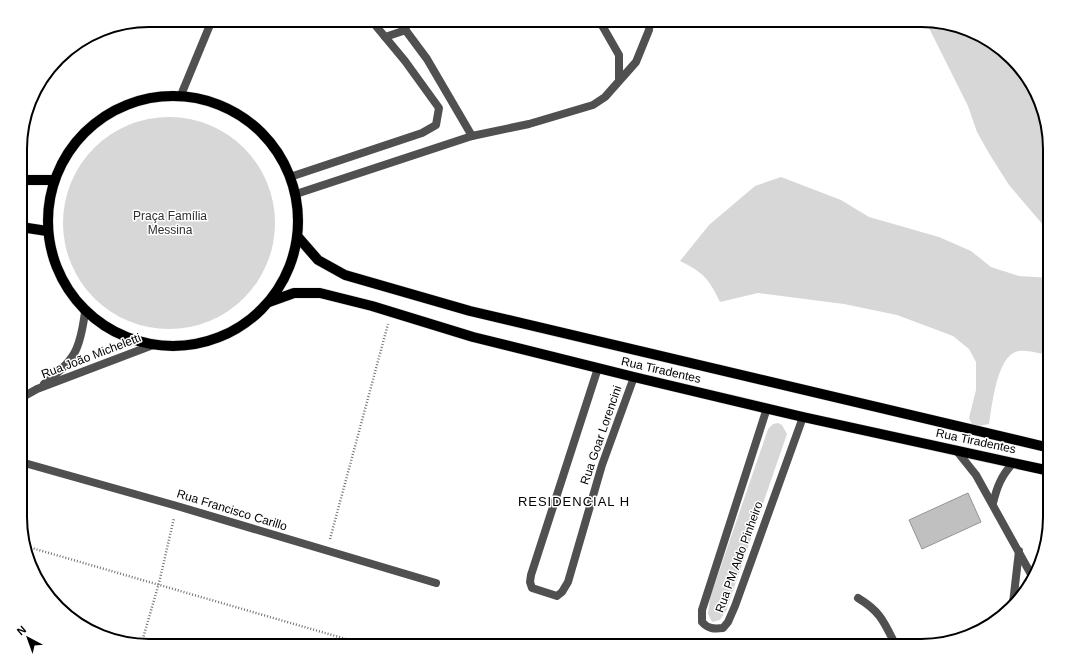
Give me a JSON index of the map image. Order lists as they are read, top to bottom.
{
  "streets": {
    "main road": ["Rua Tiradentes"],
    "street": [
      "Rua João Micheletti",
      "Rua Goar Lorencini",
      "Rua Francisco Carillo",
      "Rua PM Aldo Pinheiro"
    ]
  },
  "crossings": [
    ["Rua Tiradentes", "Rua Goar Lorencini"],
    ["Rua Tiradentes", "Rua PM Aldo Pinheiro"]
  ],
  "districts": ["RESIDENCIAL H"],
  "parks": ["Praça Família Messina"],
  "north": "top left"
}
